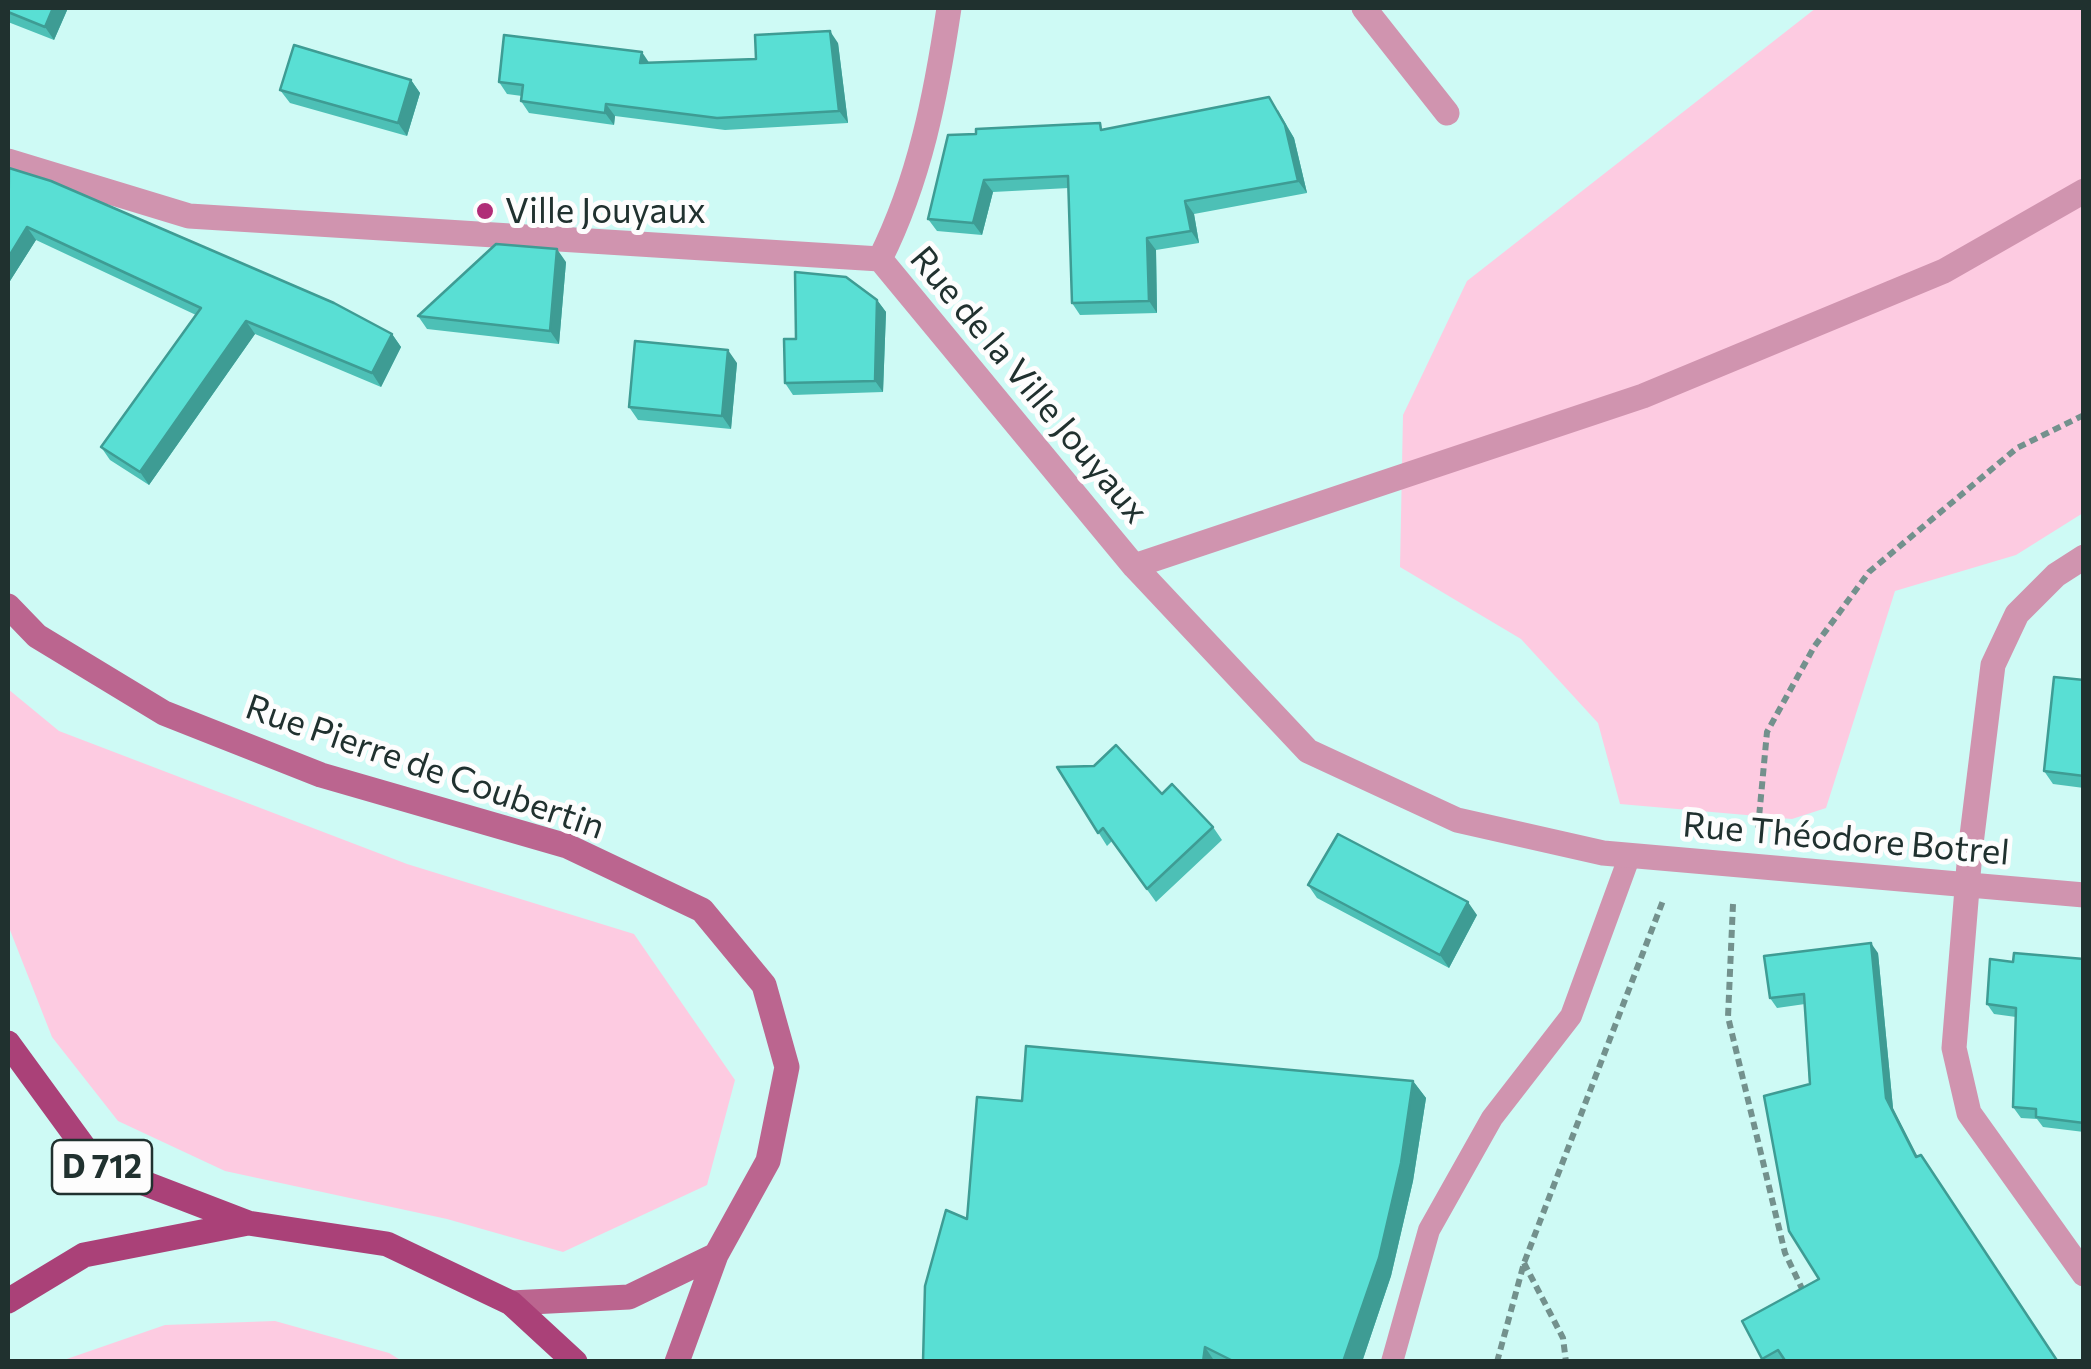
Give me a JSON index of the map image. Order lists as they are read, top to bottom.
{
  "streets": {
    "main road": ["D 712"],
    "street": ["Rue de la Ville Jouyaux", "Rue Pierre de Coubertin", "Rue Théodore Botrel"]
  },
  "crossings": [
    ["Rue de la Ville Jouyaux", "Rue Théodore Botrel"]
  ],
  "places": ["Ville Jouyaux"]
}
